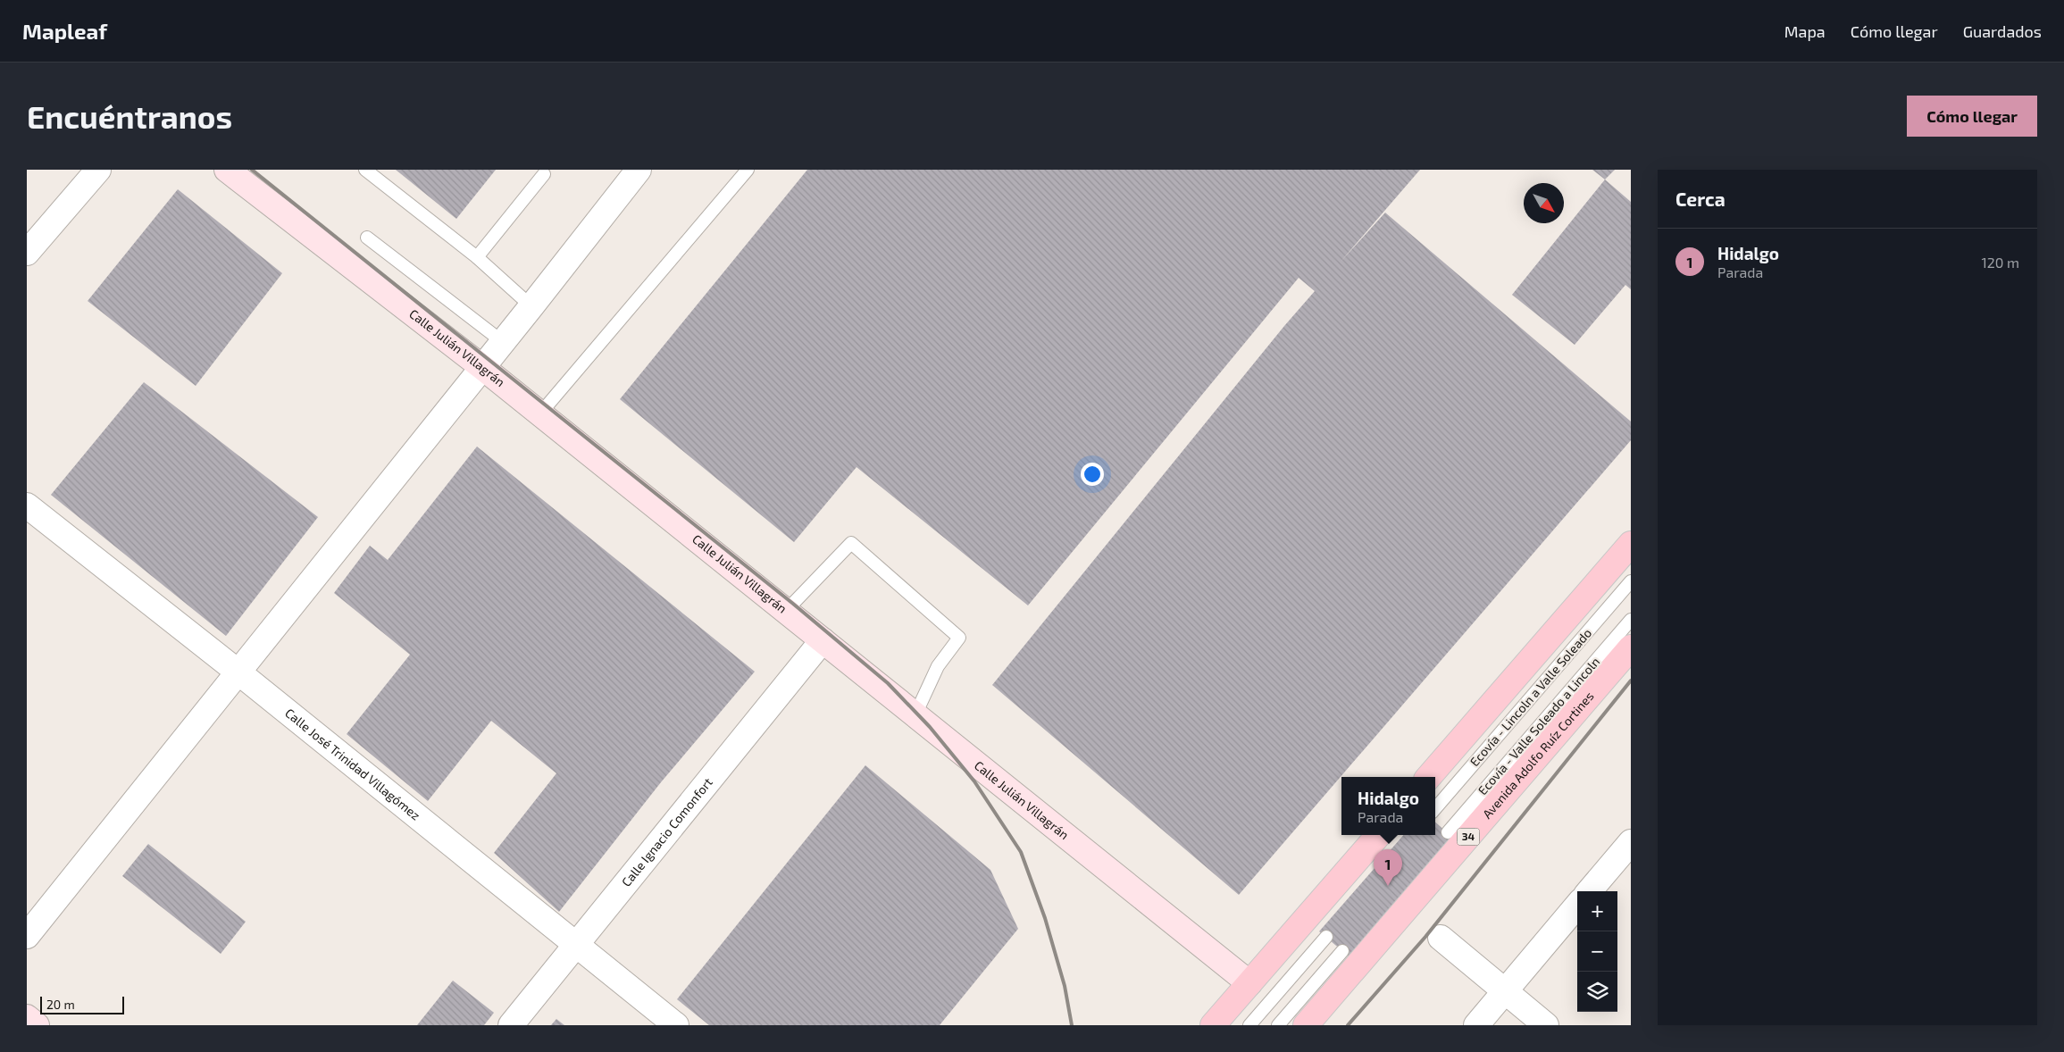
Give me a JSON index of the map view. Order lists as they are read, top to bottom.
{
  "streets": {
    "main road": ["Avenida Adolfo Ruíz Cortines", "34"],
    "street": ["Calle Julián Villagrán", "Calle José Trinidad Villagómez", "Calle Ignacio Comonfort"],
    "lane": ["Ecovía - Lincoln a Valle Soleado", "Ecovía - Valle Soleado a Lincoln"]
  },
  "crossings": [
    ["Calle Julián Villagrán", "Calle Ignacio Comonfort"],
    ["Calle José Trinidad Villagómez", "Calle Ignacio Comonfort"]
  ],
  "scale_bar": "20 m",
  "north": "bottom right",
  "page": {
    "header": "Mapleaf",
    "nav": ["Mapa", "Cómo llegar", "Guardados"],
    "buttons": "Cómo llegar",
    "title": "Encuéntranos",
    "heading": "Cerca",
    "list": [
      {
        "mark": "1",
        "name": "Hidalgo",
        "note": "Parada",
        "value": "120 m"
      }
    ],
    "popup": ["Hidalgo", "Parada"],
    "pins": "1",
    "map_buttons": ["+", "−"],
    "scale": "20 m"
  }
}
